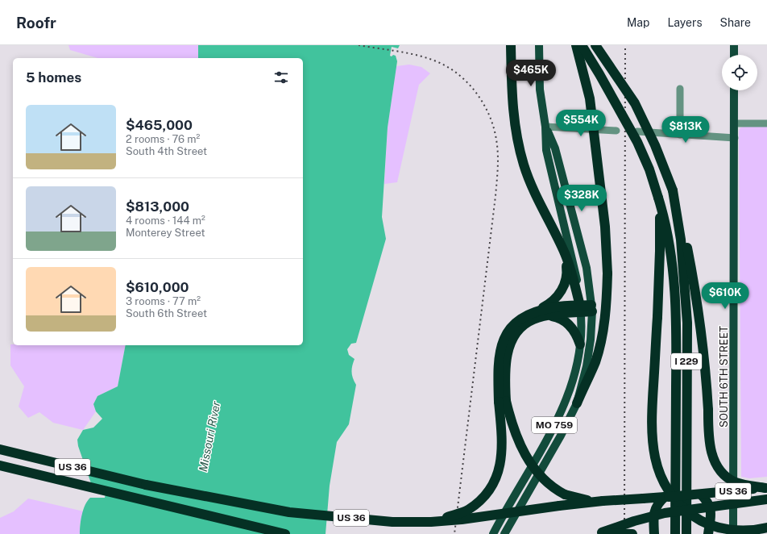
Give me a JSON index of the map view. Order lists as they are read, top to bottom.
{
  "streets": {
    "highway": ["I 229", "US 36"],
    "main road": ["SOUTH 6TH STREET", "MO 759"]
  },
  "water": ["Missouri River"],
  "page": {
    "header": "Roofr",
    "nav": ["Map", "Layers", "Share"],
    "heading": "5 homes",
    "price": [
      "$465K",
      "$554K",
      "$813K",
      "$328K",
      "$610K"
    ],
    "list": [
      {
        "name": "$465,000",
        "note": "2 rooms · 76 m² · South 4th Street"
      },
      {
        "name": "$813,000",
        "note": "4 rooms · 144 m² · Monterey Street"
      },
      {
        "name": "$610,000",
        "note": "3 rooms · 77 m² · South 6th Street"
      }
    ]
  }
}
